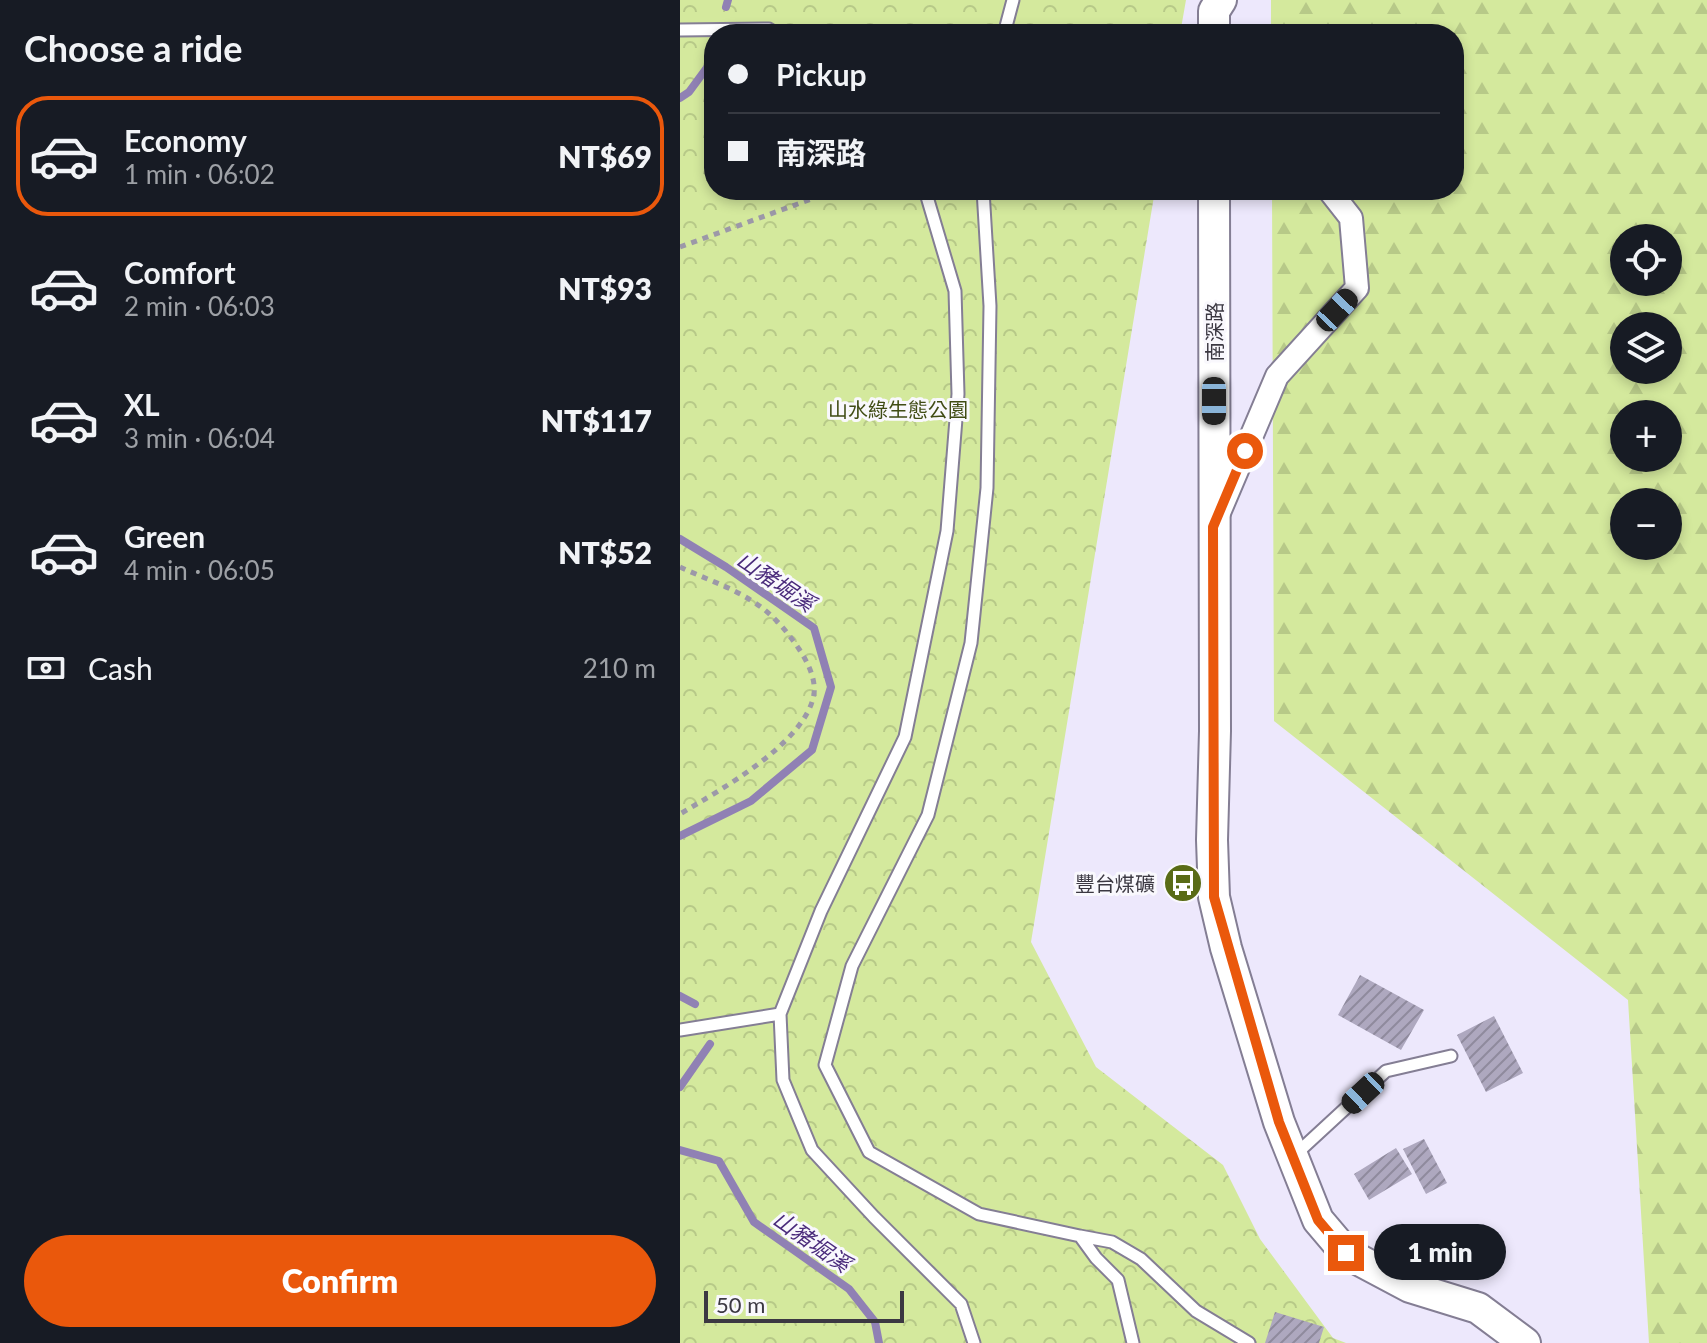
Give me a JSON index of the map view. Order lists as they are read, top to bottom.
{
  "streets": {
    "main road": ["南深路"]
  },
  "water": ["山豬堀溪"],
  "parks": ["山水綠生態公園"],
  "places": {
    "bus stop": ["豐台煤礦"]
  },
  "scale_bar": "50 m",
  "page": {
    "heading": "Choose a ride",
    "banner": ["Pickup", "南深路"],
    "list": [
      {
        "name": "Economy",
        "note": "1 min · 06:02",
        "value": "NT$69"
      },
      {
        "name": "Comfort",
        "note": "2 min · 06:03",
        "value": "NT$93"
      },
      {
        "name": "XL",
        "note": "3 min · 06:04",
        "value": "NT$117"
      },
      {
        "name": "Green",
        "note": "4 min · 06:05",
        "value": "NT$52"
      }
    ],
    "map_buttons": ["+", "−"],
    "pay": ["Cash", "210 m"],
    "buttons": "Confirm",
    "bubble": "1 min",
    "scale": "50 m"
  }
}
